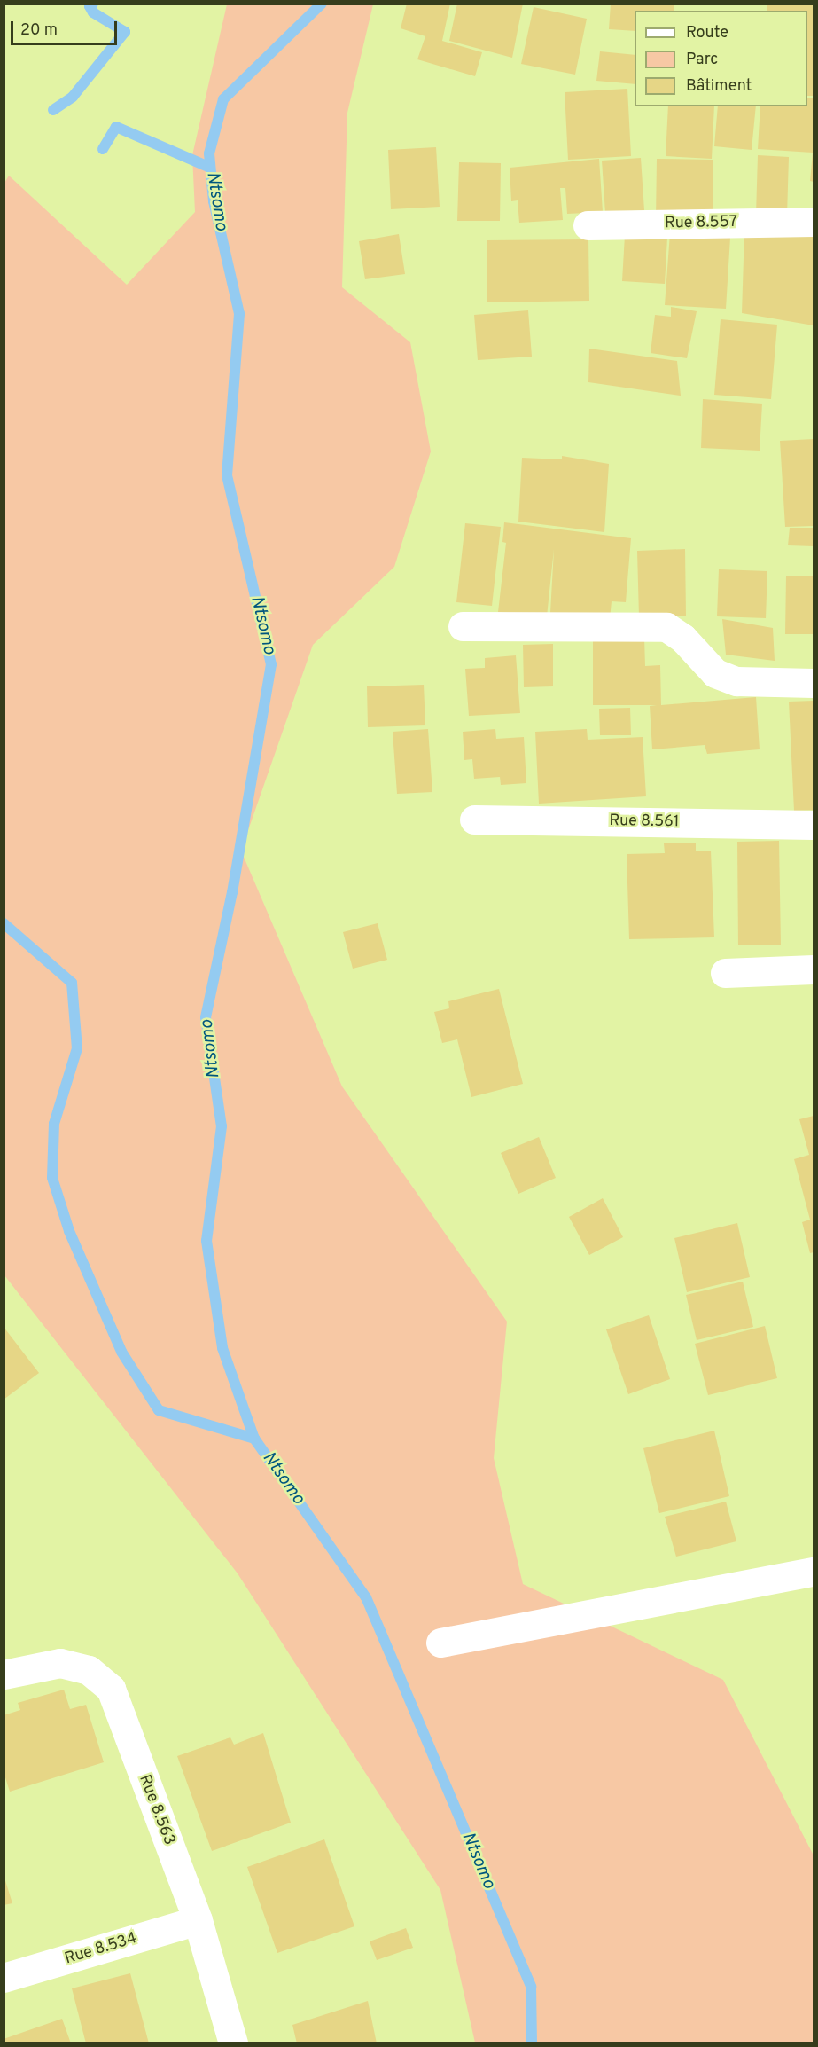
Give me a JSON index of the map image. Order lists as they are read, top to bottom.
{
  "streets": {
    "street": [
      "Rue 8.557",
      "Rue 8.561",
      "Rue 8.563",
      "Rue 8.534"
    ]
  },
  "crossings": [
    ["Rue 8.563", "Rue 8.534"]
  ],
  "water": ["Ntsomo"],
  "legend": ["Route", "Parc", "Bâtiment"],
  "scale_bar": "20 m"
}
